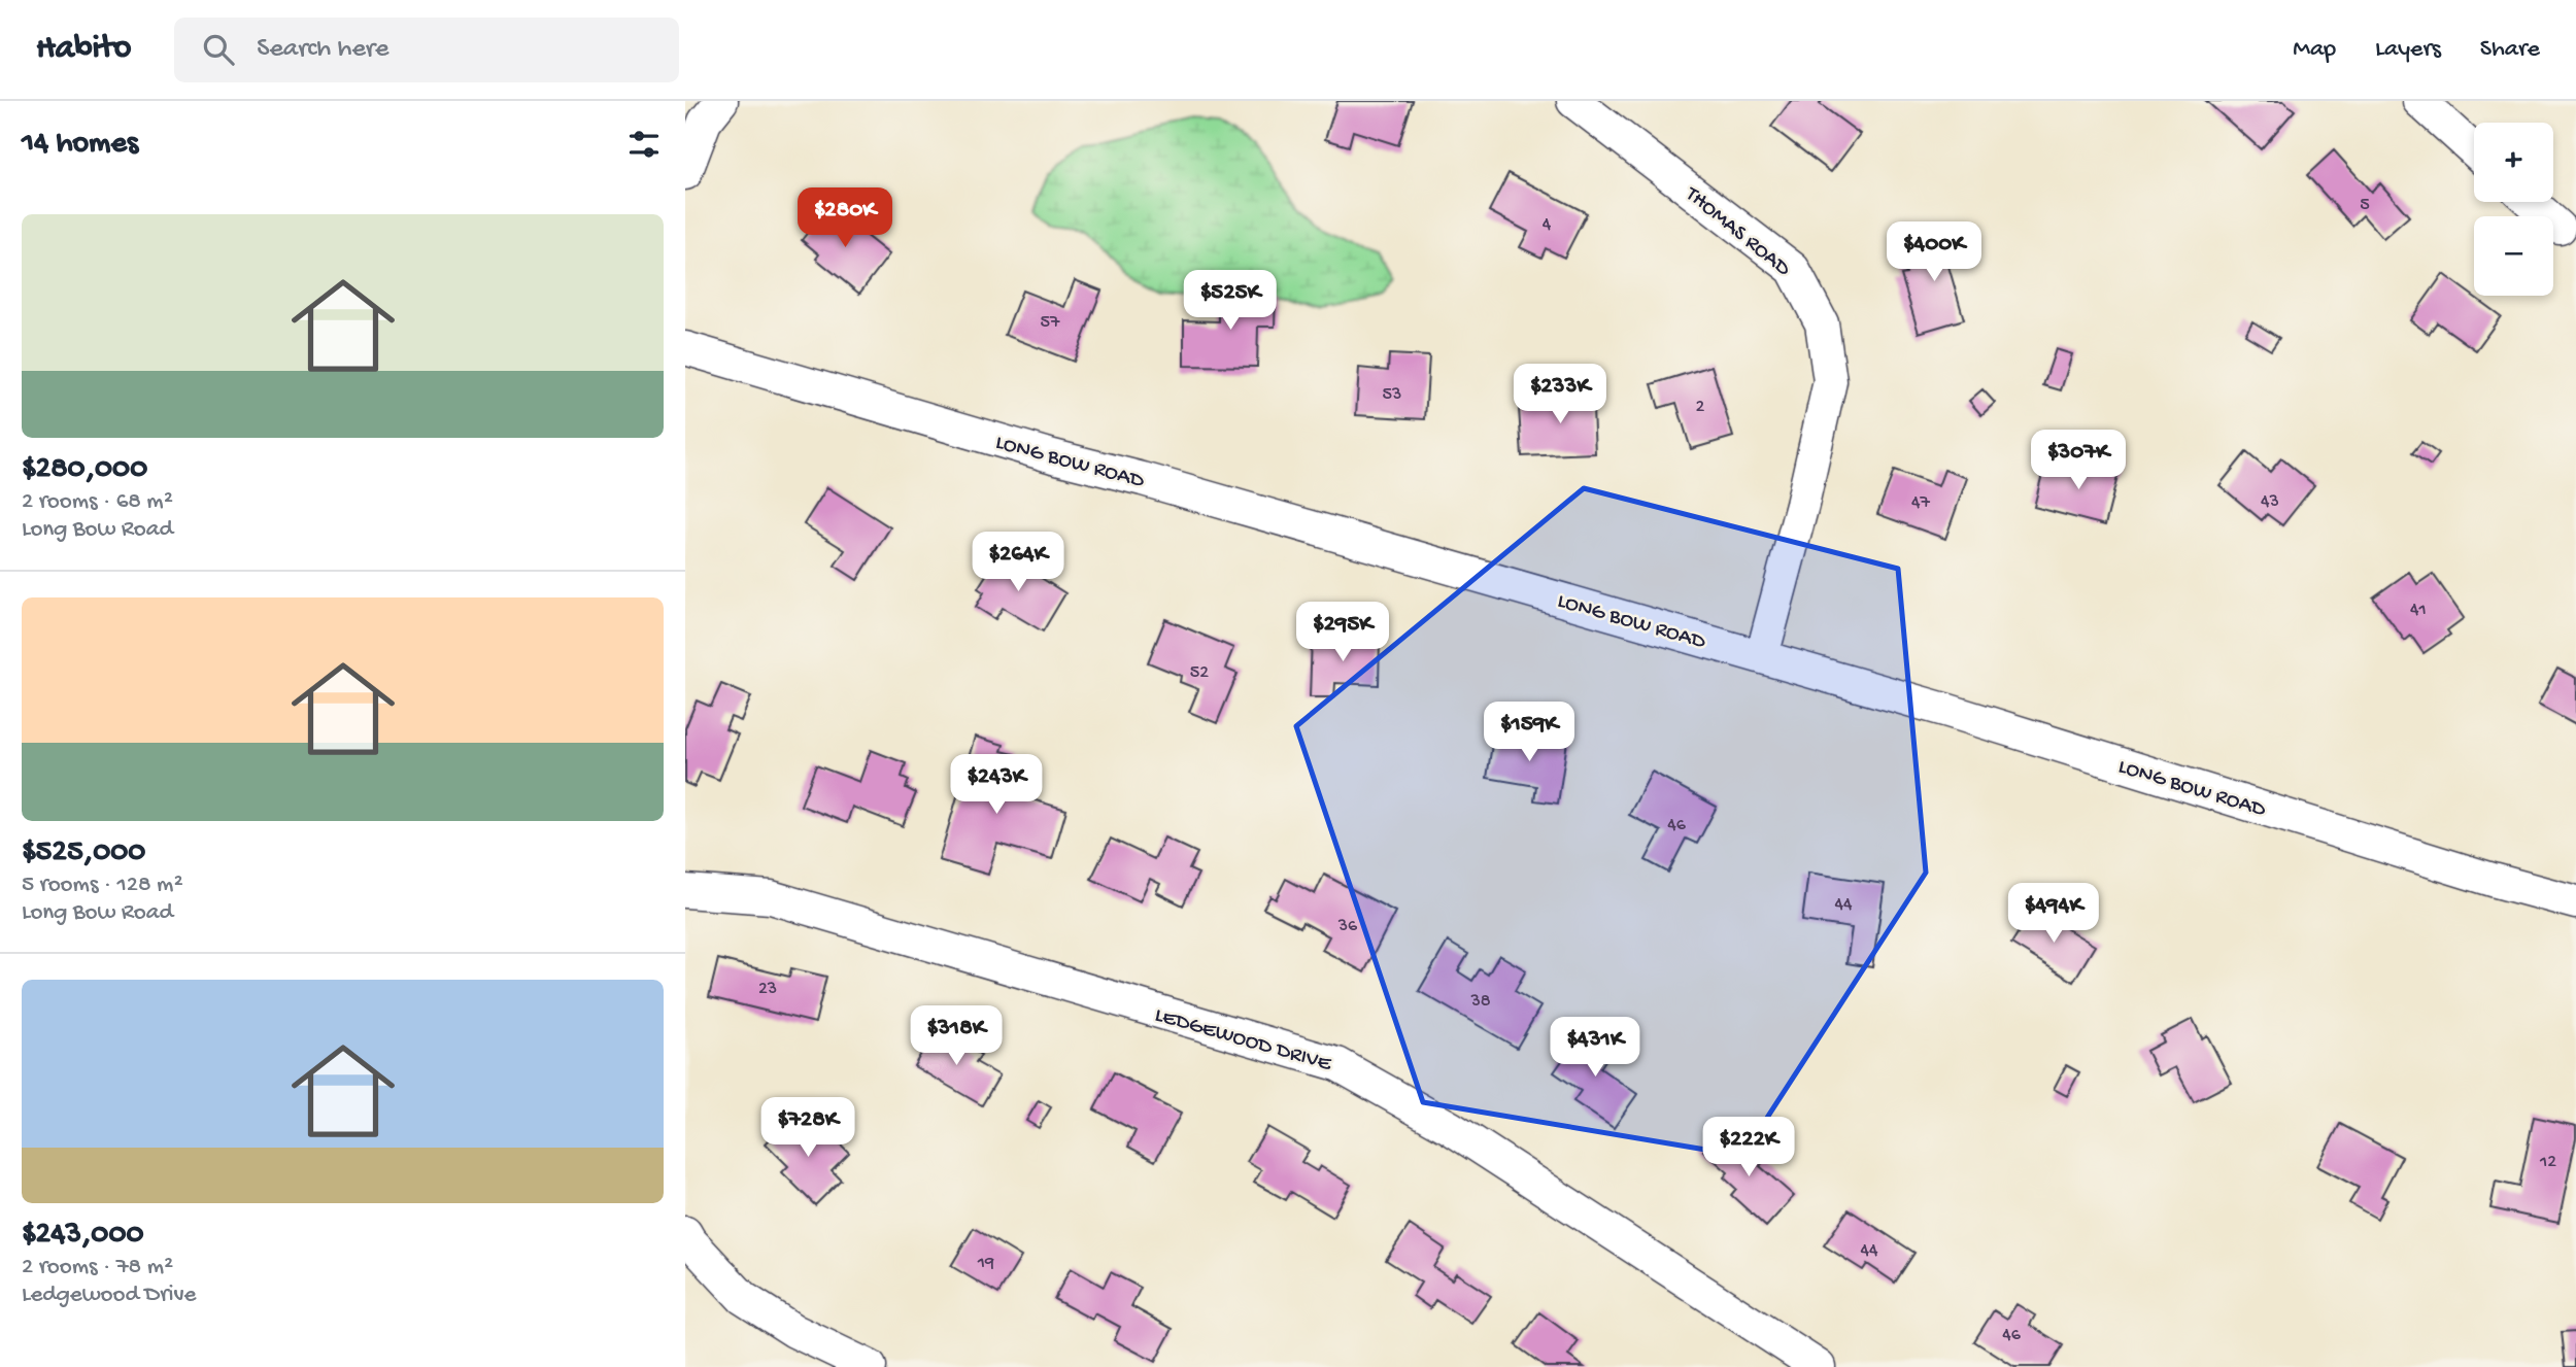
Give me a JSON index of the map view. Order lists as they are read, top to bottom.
{
  "streets": {
    "street": ["THOMAS ROAD", "LONG BOW ROAD", "LEDGEWOOD DRIVE"]
  },
  "crossings": [
    ["THOMAS ROAD", "LONG BOW ROAD"]
  ],
  "house_numbers": [
    "5",
    "4",
    "57",
    "53",
    "2",
    "43",
    "47",
    "41",
    "52",
    "46",
    "44",
    "36",
    "23",
    "38",
    "12",
    "44",
    "19",
    "46"
  ],
  "page": {
    "header": "Habito",
    "search": "Search here",
    "nav": ["Map", "Layers", "Share"],
    "heading": "14 homes",
    "map_buttons": ["+", "−"],
    "list": [
      {
        "name": "$280,000",
        "note": "2 rooms · 68 m² · Long Bow Road"
      },
      {
        "name": "$525,000",
        "note": "5 rooms · 128 m² · Long Bow Road"
      },
      {
        "name": "$243,000",
        "note": "2 rooms · 78 m² · Ledgewood Drive"
      }
    ],
    "price": [
      "$280K",
      "$400K",
      "$525K",
      "$233K",
      "$307K",
      "$264K",
      "$295K",
      "$159K",
      "$243K",
      "$494K",
      "$318K",
      "$431K",
      "$728K",
      "$222K"
    ]
  }
}
